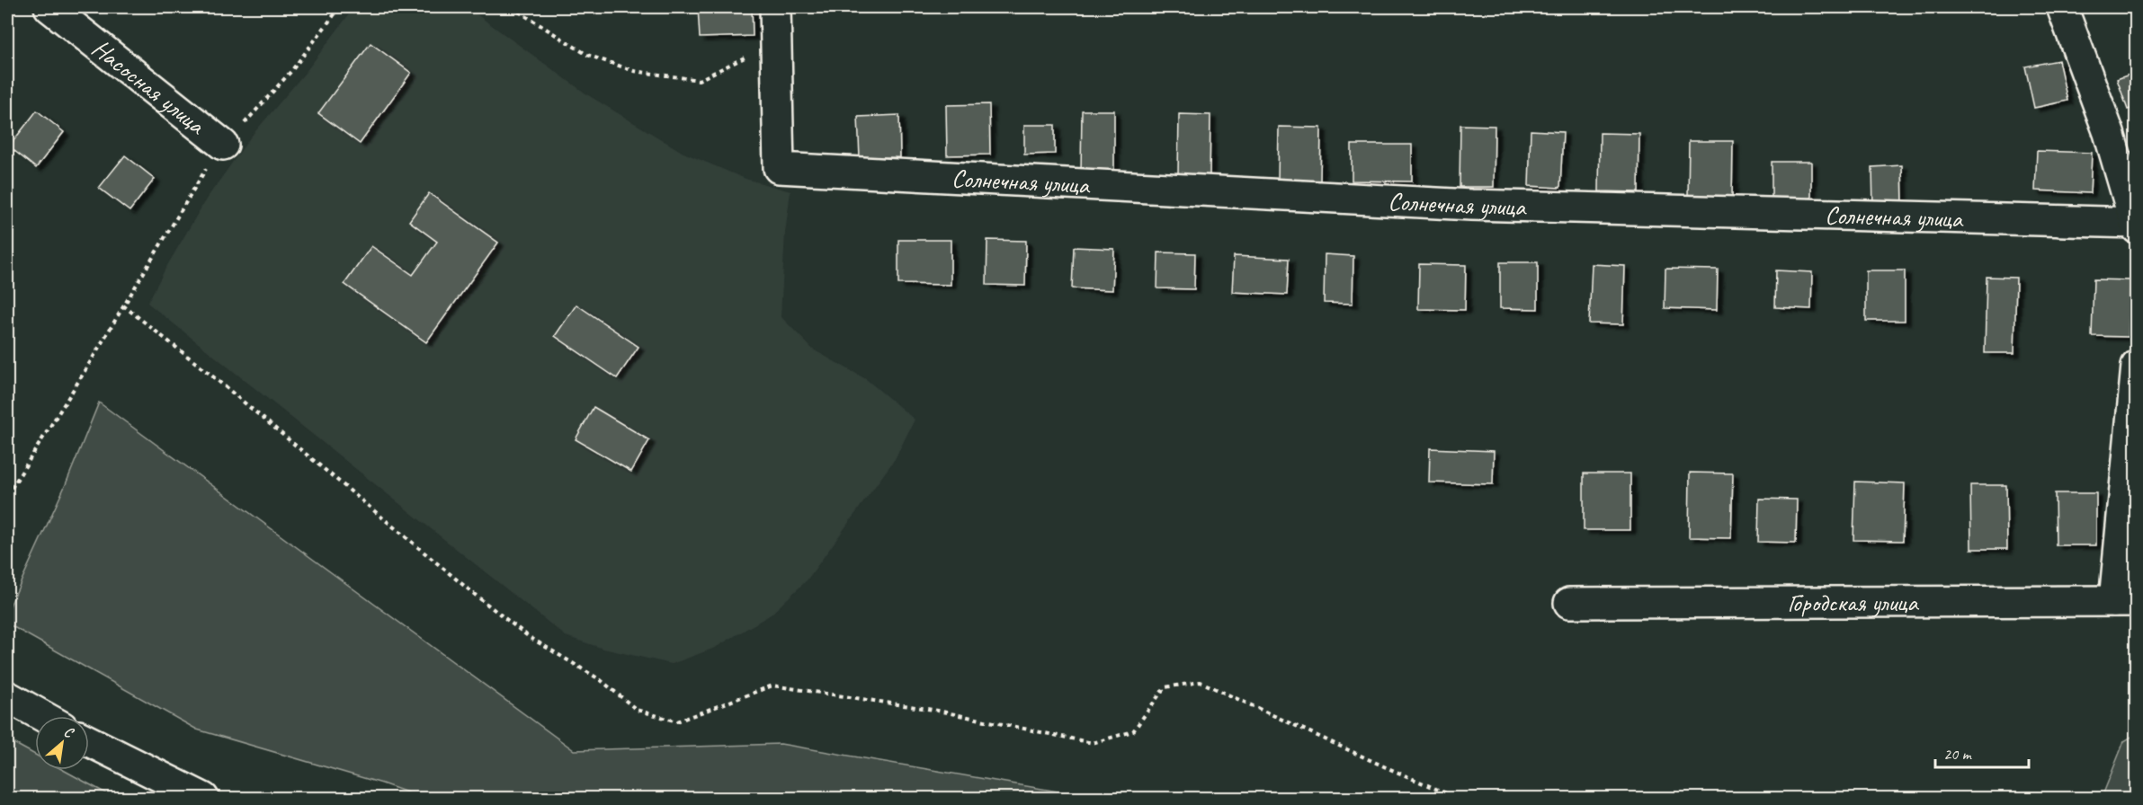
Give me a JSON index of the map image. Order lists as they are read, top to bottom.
{
  "streets": {
    "street": ["Насосная улица", "Солнечная улица", "Городская улица"]
  },
  "scale_bar": "20 m",
  "north": "top right"
}
